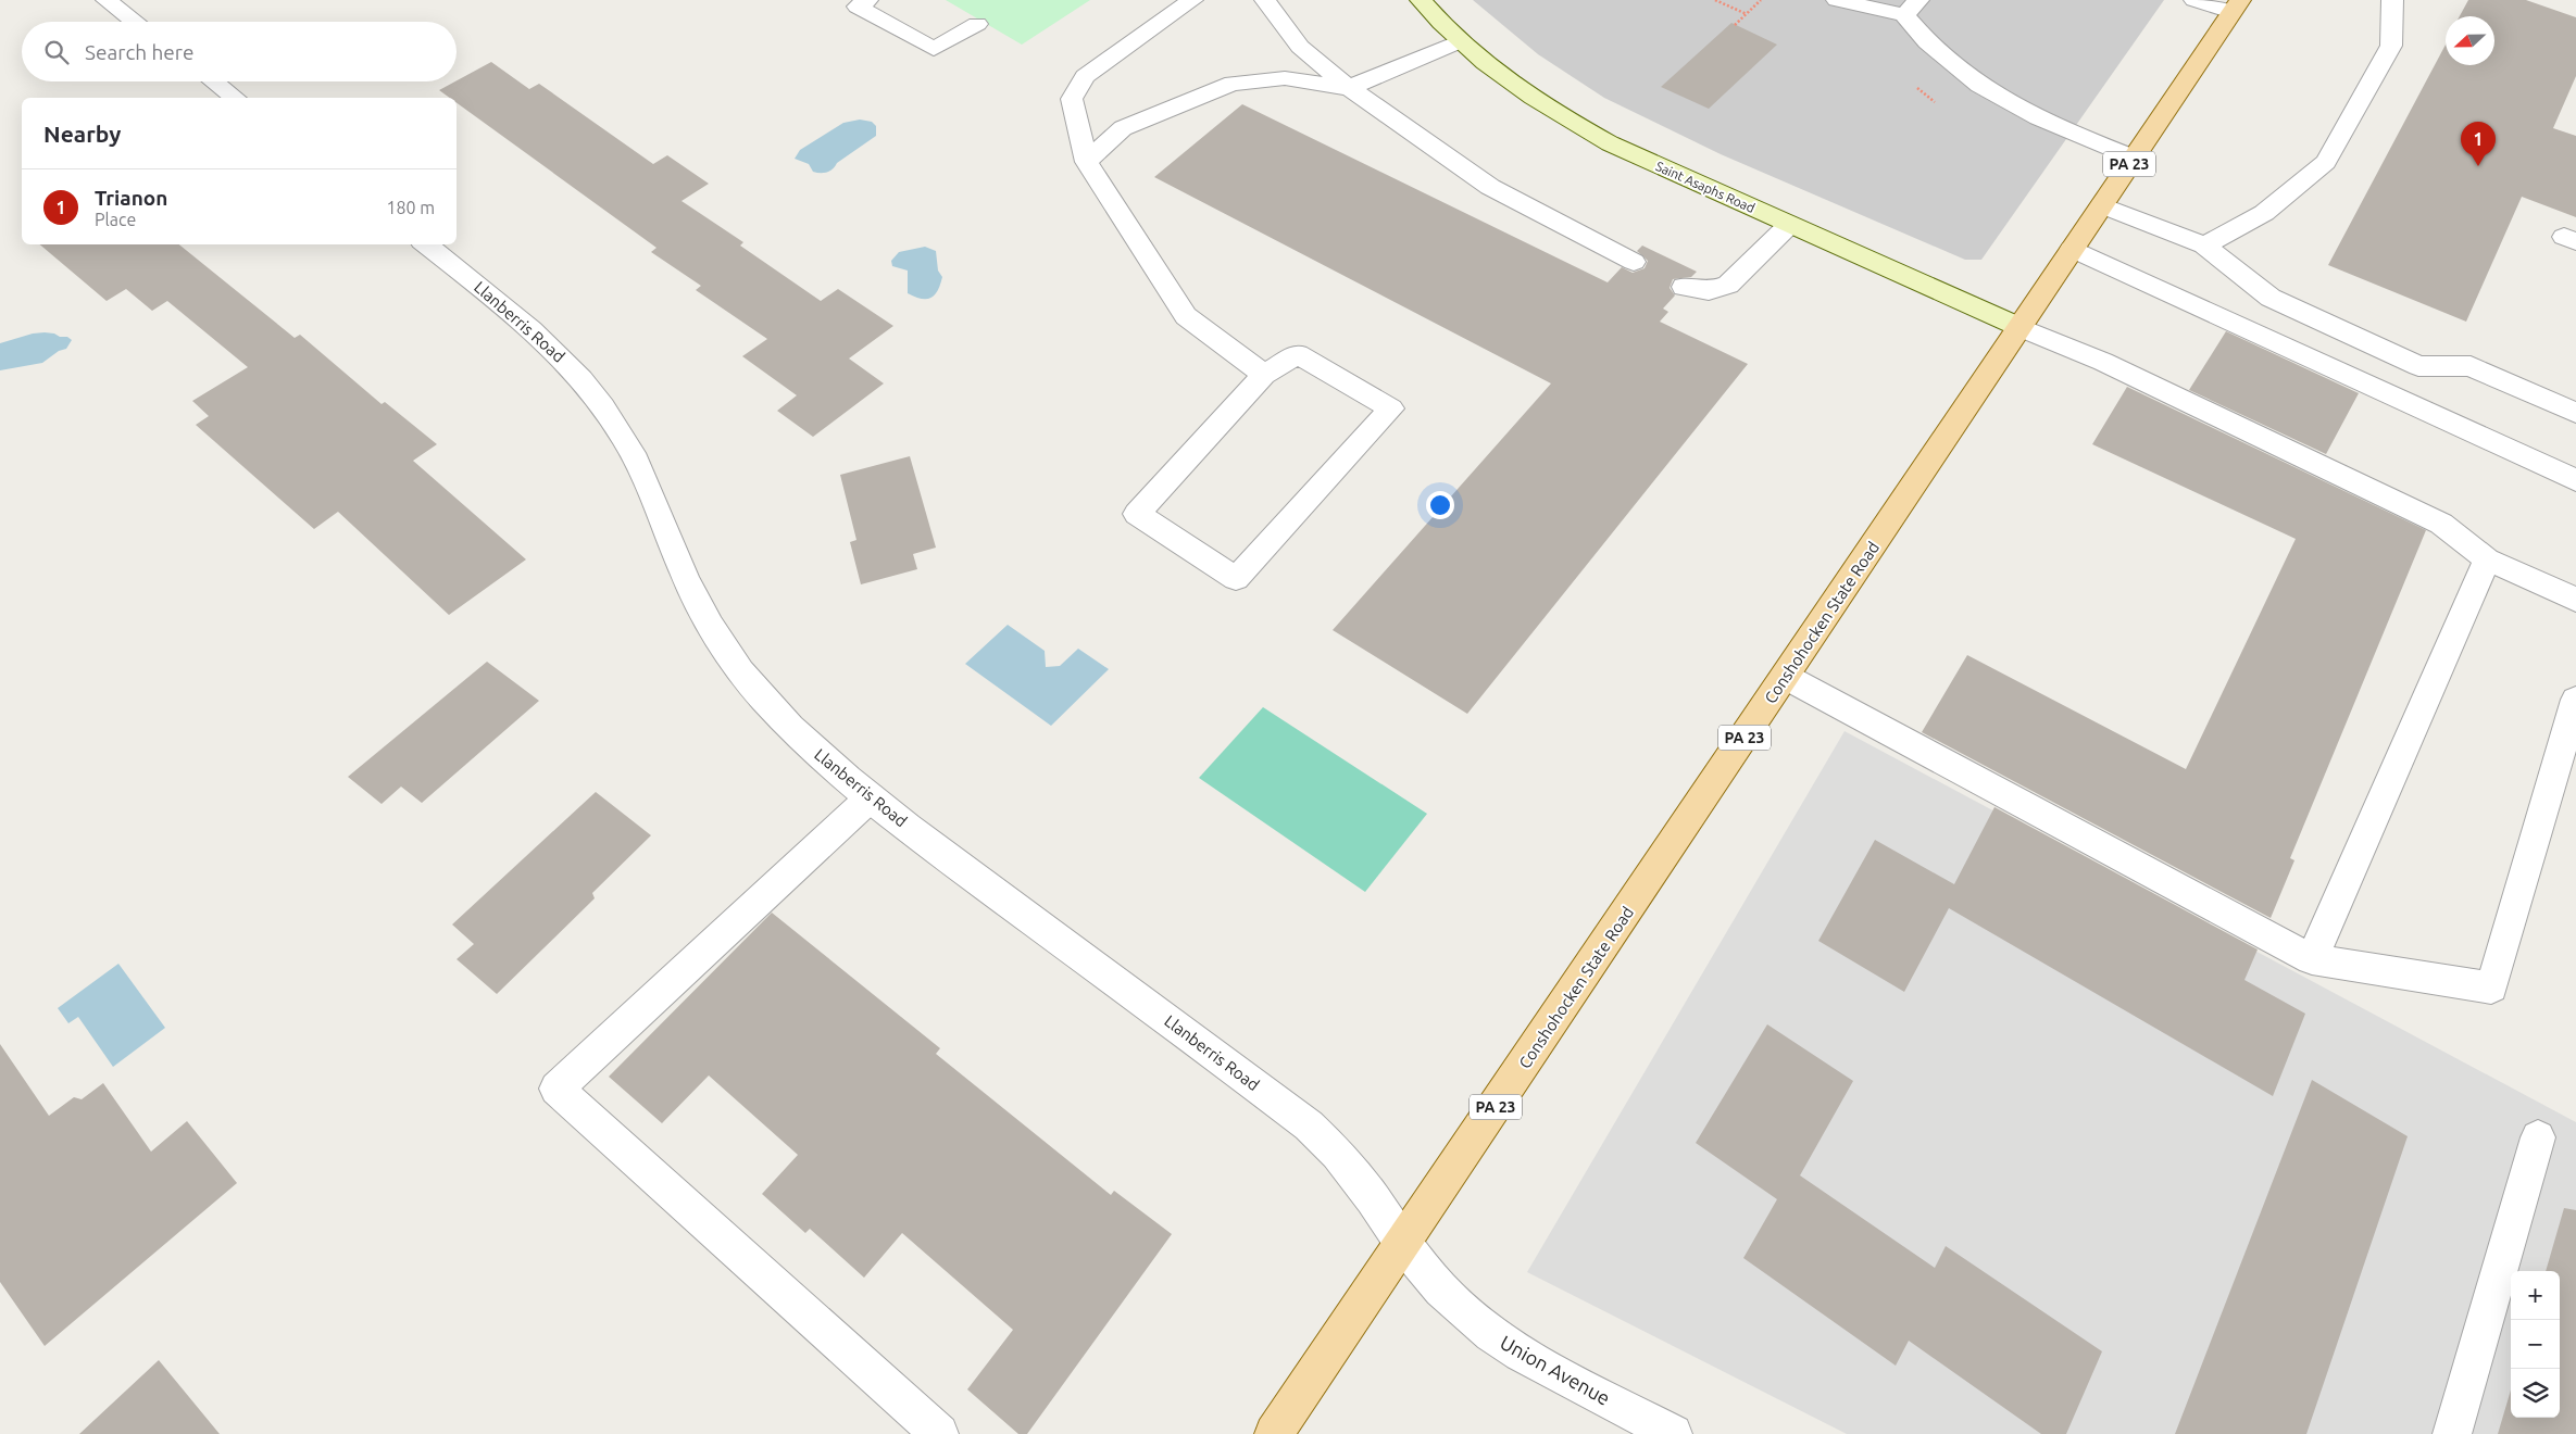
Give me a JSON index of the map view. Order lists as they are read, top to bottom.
{
  "streets": {
    "main road": ["PA 23", "Conshohocken State Road"],
    "street": ["Saint Asaphs Road", "Llanberris Road", "Union Avenue"]
  },
  "crossings": [
    ["Saint Asaphs Road", "Conshohocken State Road"],
    ["Llanberris Road", "Conshohocken State Road"],
    ["Llanberris Road", "Union Avenue"],
    ["Conshohocken State Road", "Union Avenue"]
  ],
  "north": "left",
  "page": {
    "search": "Search here",
    "heading": "Nearby",
    "pins": "1",
    "list": [
      {
        "mark": "1",
        "name": "Trianon",
        "note": "Place",
        "value": "180 m"
      }
    ],
    "map_buttons": ["+", "−"]
  }
}
